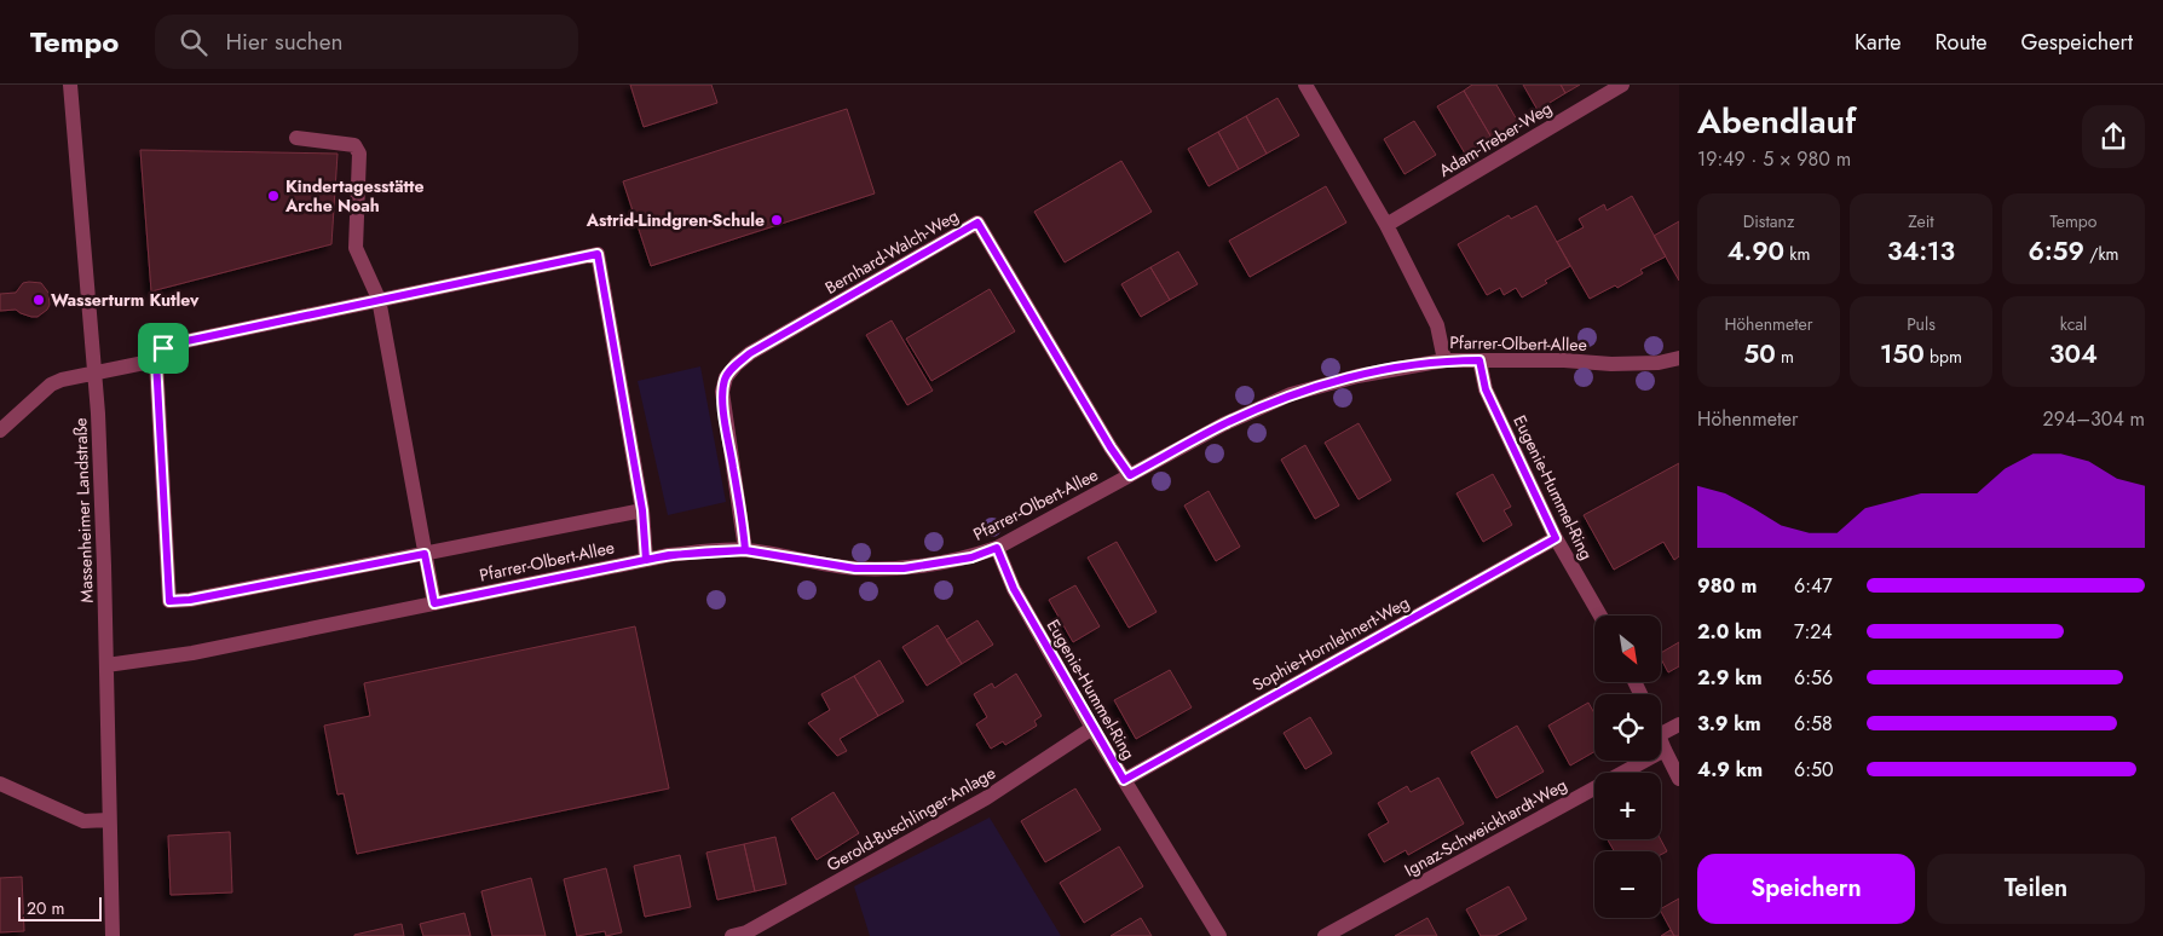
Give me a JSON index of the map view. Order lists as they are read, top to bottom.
{
  "streets": {
    "street": [
      "Adam-Treber-Weg",
      "Bernhard-Walch-Weg",
      "Pfarrer-Olbert-Allee",
      "Eugenie-Hummel-Ring",
      "Massenheimer Landstraße",
      "Sophie-Hornlehnert-Weg",
      "Gerold-Buschlinger-Anlage",
      "Ignaz-Schweickhardt-Weg"
    ]
  },
  "crossings": [
    ["Bernhard-Walch-Weg", "Pfarrer-Olbert-Allee"],
    ["Pfarrer-Olbert-Allee", "Eugenie-Hummel-Ring"],
    ["Pfarrer-Olbert-Allee", "Massenheimer Landstraße"],
    ["Eugenie-Hummel-Ring", "Sophie-Hornlehnert-Weg"],
    ["Eugenie-Hummel-Ring", "Gerold-Buschlinger-Anlage"]
  ],
  "places": ["Kindertagesstätte Arche Noah", "Astrid-Lindgren-Schule", "Wasserturm Kutlev"],
  "scale_bar": "20 m",
  "north": "bottom right",
  "page": {
    "header": "Tempo",
    "search": "Hier suchen",
    "nav": ["Karte", "Route", "Gespeichert"],
    "heading": ["Abendlauf", "19:49 · 5 × 980 m"],
    "stats": [
      ["Distanz", "4.90 km"],
      ["Zeit", "34:13"],
      ["Tempo", "6:59 /km"],
      ["Höhenmeter", "50 m"],
      ["Puls", "150 bpm"],
      ["kcal", "304"]
    ],
    "chart": ["Höhenmeter", "294–304 m"],
    "list": [
      {
        "name": "980 m",
        "note": "6:47"
      },
      {
        "name": "2.0 km",
        "note": "7:24"
      },
      {
        "name": "2.9 km",
        "note": "6:56"
      },
      {
        "name": "3.9 km",
        "note": "6:58"
      },
      {
        "name": "4.9 km",
        "note": "6:50"
      }
    ],
    "map_buttons": ["+", "−"],
    "buttons": ["Speichern", "Teilen"],
    "scale": "20 m"
  }
}
